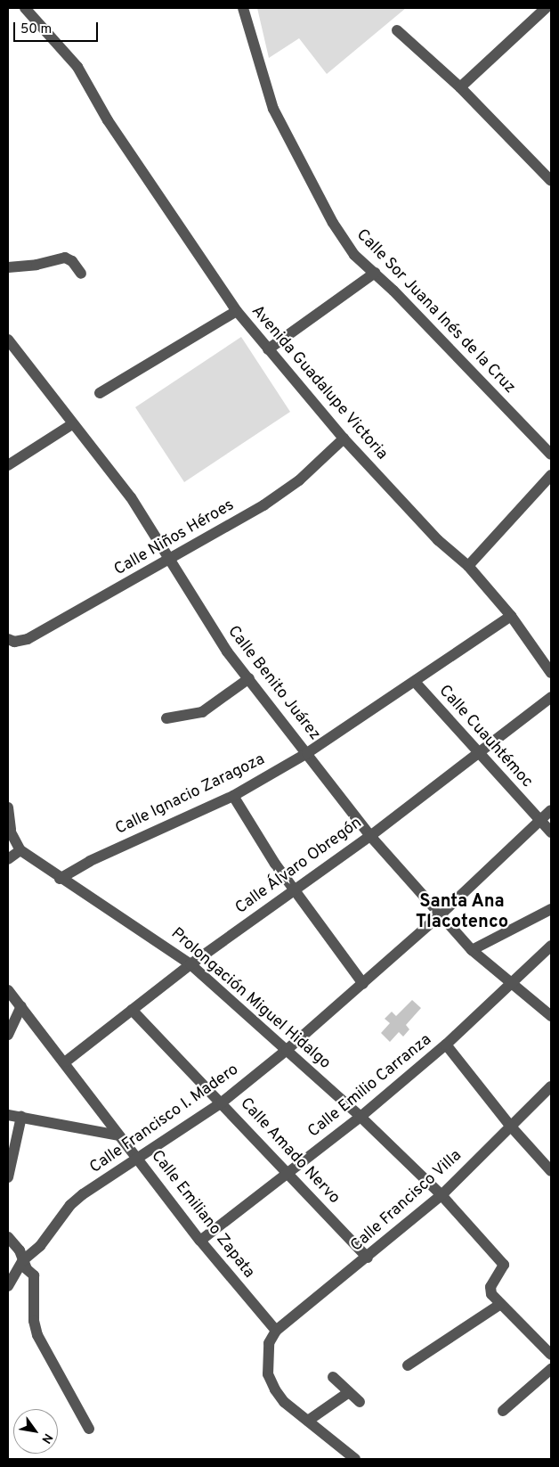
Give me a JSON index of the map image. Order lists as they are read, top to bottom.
{
  "streets": {
    "street": [
      "Calle Sor Juana Inés de la Cruz",
      "Avenida Guadalupe Victoria",
      "Calle Niños Héroes",
      "Calle Benito Juárez",
      "Calle Cuauhtémoc",
      "Calle Ignacio Zaragoza",
      "Calle Álvaro Obregón",
      "Prolongación Miguel Hidalgo",
      "Calle Emilio Carranza",
      "Calle Francisco I. Madero",
      "Calle Amado Nervo",
      "Calle Francisco Villa",
      "Calle Emiliano Zapata"
    ]
  },
  "crossings": [
    ["Avenida Guadalupe Victoria", "Calle Niños Héroes"],
    ["Avenida Guadalupe Victoria", "Calle Ignacio Zaragoza"],
    ["Calle Niños Héroes", "Calle Benito Juárez"],
    ["Calle Benito Juárez", "Calle Ignacio Zaragoza"],
    ["Calle Benito Juárez", "Calle Álvaro Obregón"],
    ["Calle Benito Juárez", "Calle Emilio Carranza"],
    ["Calle Benito Juárez", "Calle Francisco I. Madero"],
    ["Calle Cuauhtémoc", "Calle Ignacio Zaragoza"],
    ["Calle Cuauhtémoc", "Calle Álvaro Obregón"],
    ["Calle Cuauhtémoc", "Calle Francisco I. Madero"],
    ["Calle Ignacio Zaragoza", "Prolongación Miguel Hidalgo"],
    ["Calle Álvaro Obregón", "Prolongación Miguel Hidalgo"],
    ["Calle Álvaro Obregón", "Calle Amado Nervo"],
    ["Calle Álvaro Obregón", "Calle Emiliano Zapata"],
    ["Prolongación Miguel Hidalgo", "Calle Emilio Carranza"],
    ["Prolongación Miguel Hidalgo", "Calle Francisco I. Madero"],
    ["Prolongación Miguel Hidalgo", "Calle Francisco Villa"],
    ["Calle Emilio Carranza", "Calle Amado Nervo"],
    ["Calle Emilio Carranza", "Calle Emiliano Zapata"],
    ["Calle Francisco I. Madero", "Calle Amado Nervo"],
    ["Calle Francisco I. Madero", "Calle Emiliano Zapata"],
    ["Calle Amado Nervo", "Calle Francisco Villa"],
    ["Calle Francisco Villa", "Calle Emiliano Zapata"]
  ],
  "districts": ["Santa Ana Tlacotenco"],
  "scale_bar": "50 m",
  "north": "bottom right"
}
